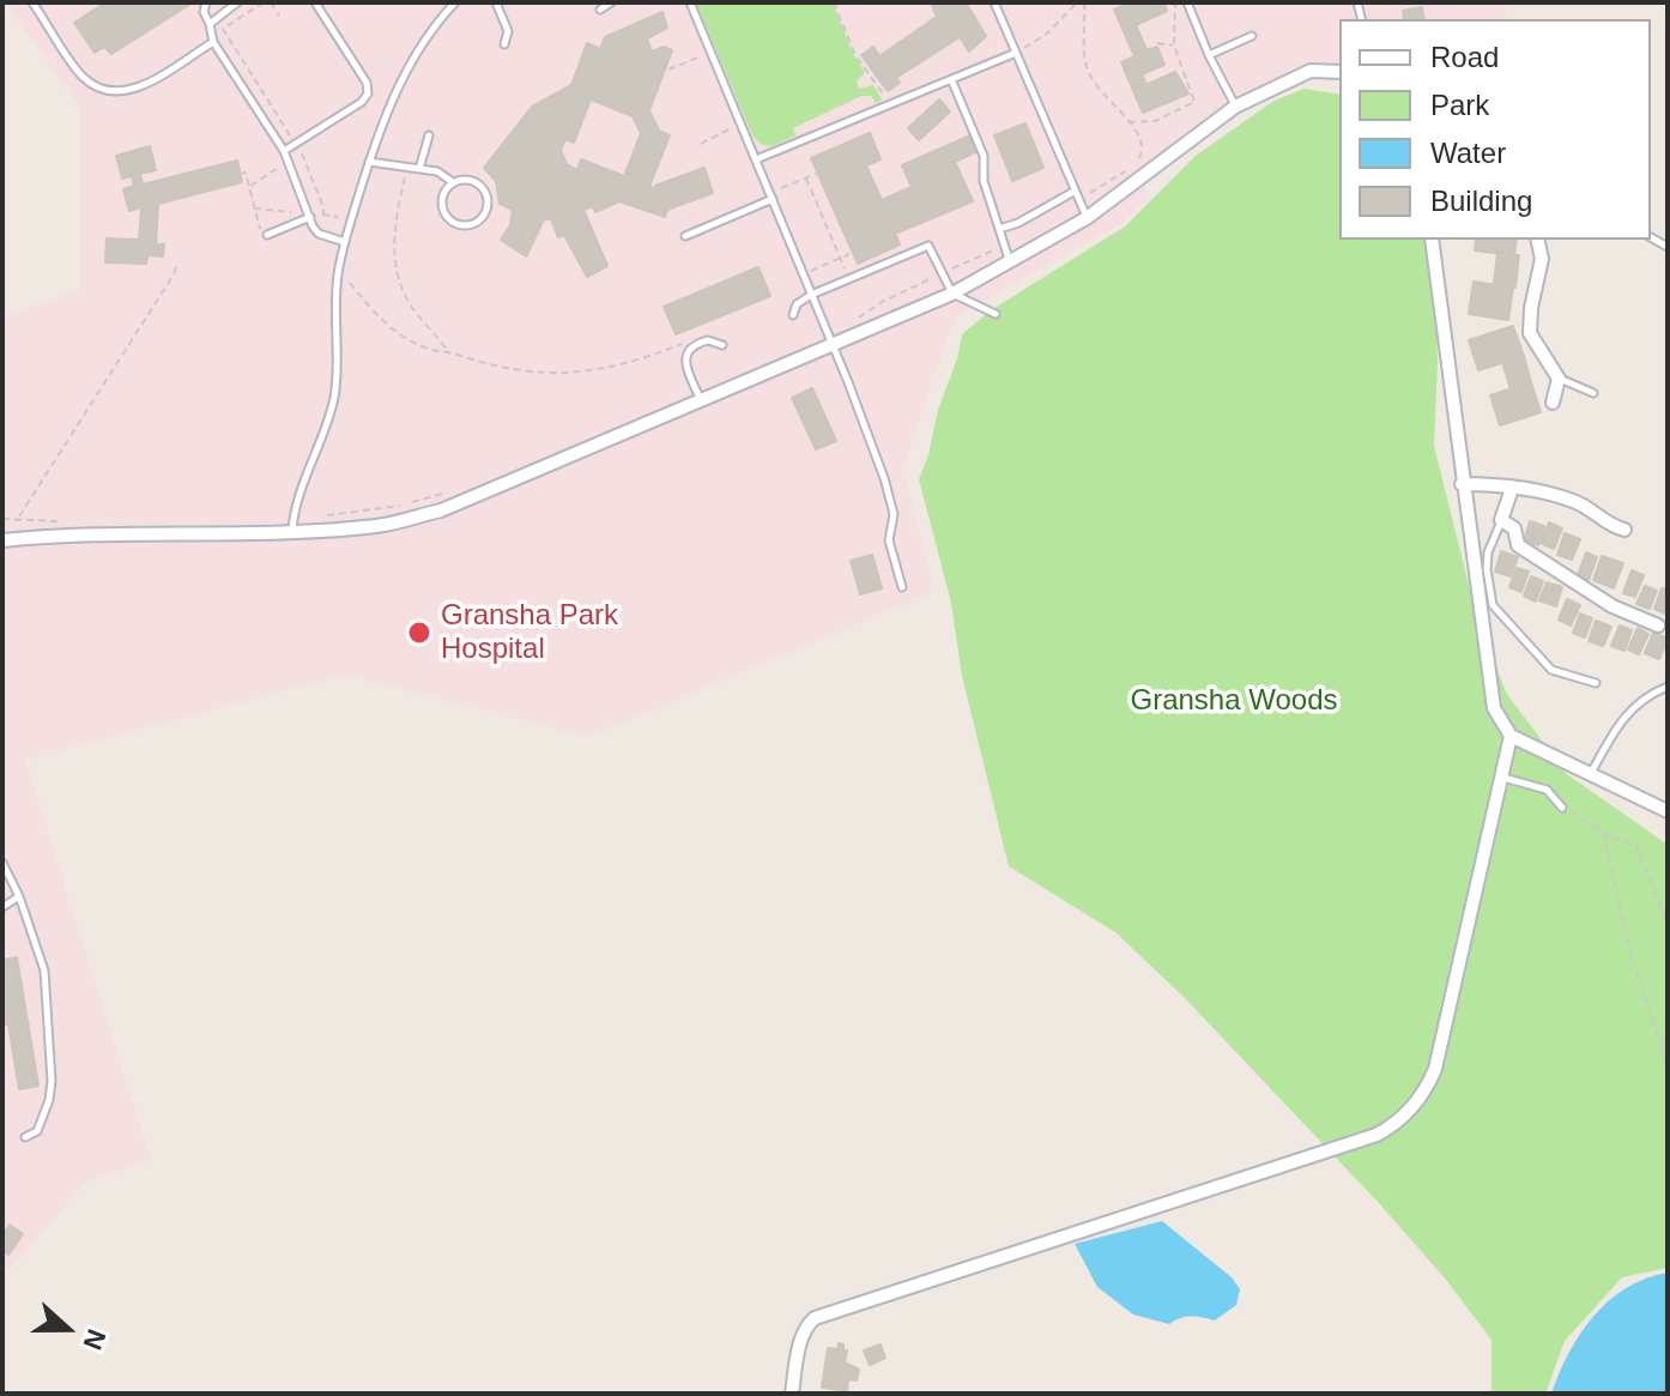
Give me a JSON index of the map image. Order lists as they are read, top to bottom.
{
  "parks": ["Gransha Woods"],
  "places": ["Gransha Park Hospital"],
  "legend": [
    "Road",
    "Park",
    "Water",
    "Building"
  ],
  "north": "right"
}
